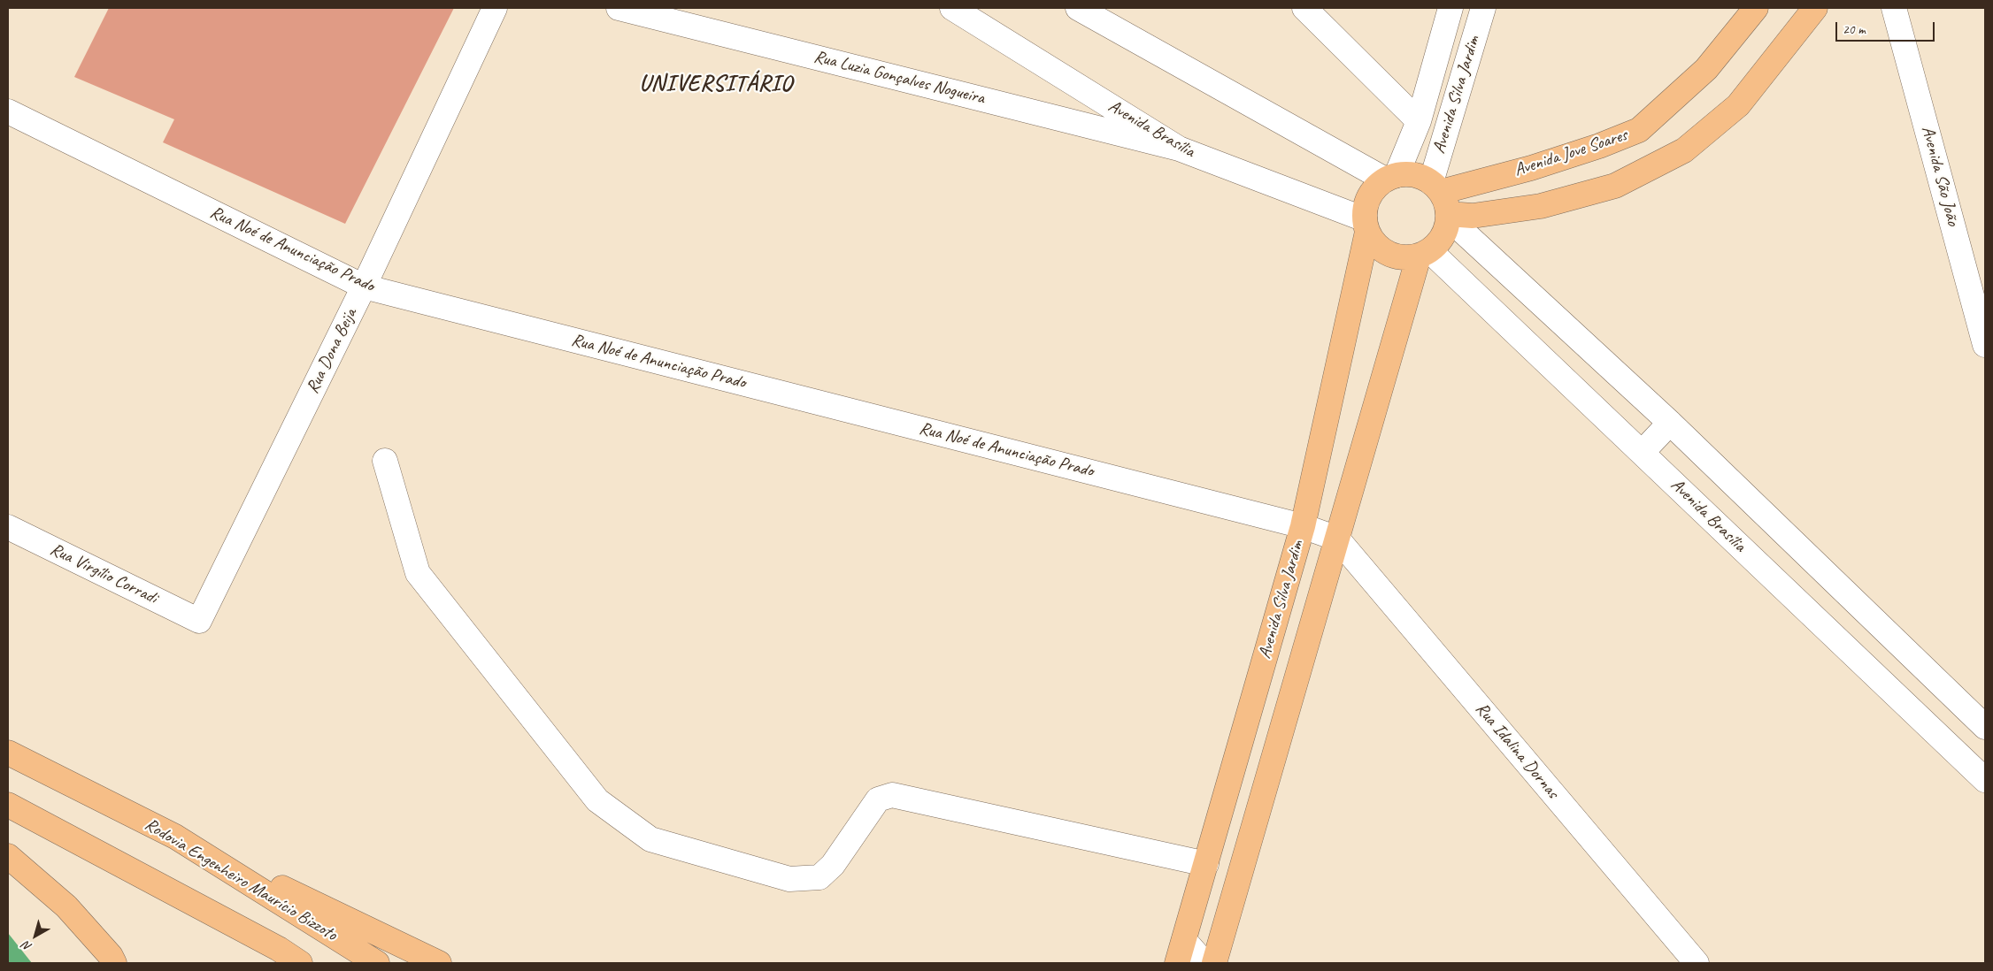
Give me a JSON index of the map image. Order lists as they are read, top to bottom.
{
  "streets": {
    "main road": ["Avenida Silva Jardim", "Avenida Jove Soares", "Rodovia Engenheiro Maurício Bizzoto"],
    "street": [
      "Rua Luzia Gonçalves Nogueira",
      "Avenida Brasília",
      "Avenida São João",
      "Rua Noé de Anunciação Prado",
      "Rua Dona Beija",
      "Rua Virgílio Corradi",
      "Rua Idalina Dornas"
    ]
  },
  "crossings": [
    ["Rua Luzia Gonçalves Nogueira", "Avenida Brasília"],
    ["Avenida Silva Jardim", "Avenida Brasília"],
    ["Avenida Silva Jardim", "Avenida Jove Soares"],
    ["Avenida Silva Jardim", "Rua Noé de Anunciação Prado"],
    ["Avenida Silva Jardim", "Rua Idalina Dornas"],
    ["Avenida Brasília", "Avenida Jove Soares"],
    ["Rua Noé de Anunciação Prado", "Rua Dona Beija"],
    ["Rua Noé de Anunciação Prado", "Rua Idalina Dornas"],
    ["Rua Dona Beija", "Rua Virgílio Corradi"]
  ],
  "districts": ["UNIVERSITÁRIO"],
  "scale_bar": "20 m",
  "north": "bottom left"
}
